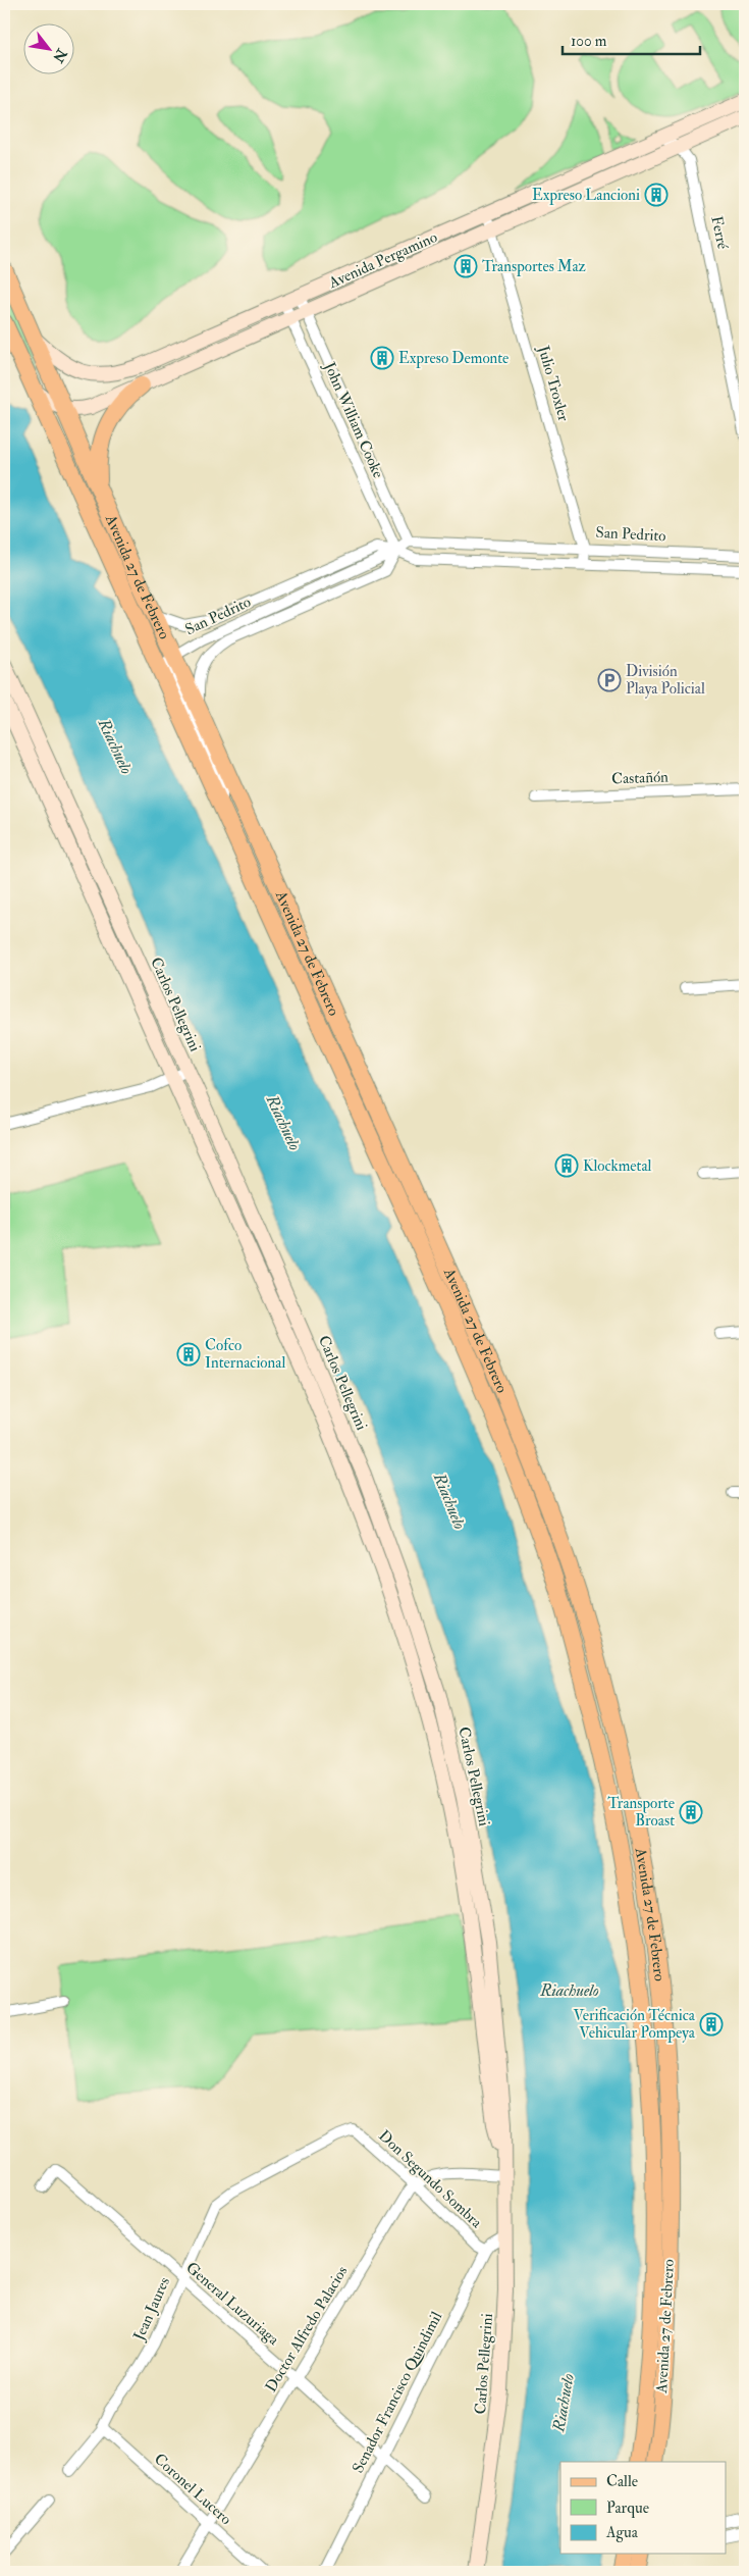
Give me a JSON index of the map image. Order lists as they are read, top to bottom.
{
  "streets": {
    "main road": ["Avenida Pergamino", "Avenida 27 de Febrero", "Carlos Pellegrini"],
    "street": [
      "Ferré",
      "Julio Troxler",
      "John William Cooke",
      "San Pedrito",
      "Castañón",
      "Don Segundo Sombra",
      "General Luzuriaga",
      "Jean Jaures",
      "Doctor Alfredo Palacios",
      "Senador Francisco Quindimil",
      "Coronel Lucero"
    ]
  },
  "crossings": [
    ["Ferré", "Avenida Pergamino"],
    ["Avenida Pergamino", "Julio Troxler"],
    ["Avenida Pergamino", "John William Cooke"],
    ["Avenida Pergamino", "Avenida 27 de Febrero"],
    ["Julio Troxler", "San Pedrito"],
    ["John William Cooke", "San Pedrito"],
    ["San Pedrito", "Avenida 27 de Febrero"],
    ["Carlos Pellegrini", "Doctor Alfredo Palacios"],
    ["Carlos Pellegrini", "Senador Francisco Quindimil"],
    ["Don Segundo Sombra", "Jean Jaures"],
    ["Don Segundo Sombra", "Doctor Alfredo Palacios"],
    ["Don Segundo Sombra", "Senador Francisco Quindimil"],
    ["General Luzuriaga", "Jean Jaures"],
    ["General Luzuriaga", "Doctor Alfredo Palacios"],
    ["General Luzuriaga", "Senador Francisco Quindimil"],
    ["Jean Jaures", "Coronel Lucero"],
    ["Doctor Alfredo Palacios", "Coronel Lucero"]
  ],
  "water": ["Riachuelo"],
  "places": {
    "building": [
      "Expreso Lancioni",
      "Transportes Maz",
      "Expreso Demonte",
      "Klockmetal",
      "Cofco Internacional",
      "Transporte Broast",
      "Verificación Técnica Vehicular Pompeya"
    ],
    "parking": ["División Playa Policial"]
  },
  "legend": ["Calle", "Parque", "Agua"],
  "scale_bar": "100 m",
  "north": "bottom right"
}
